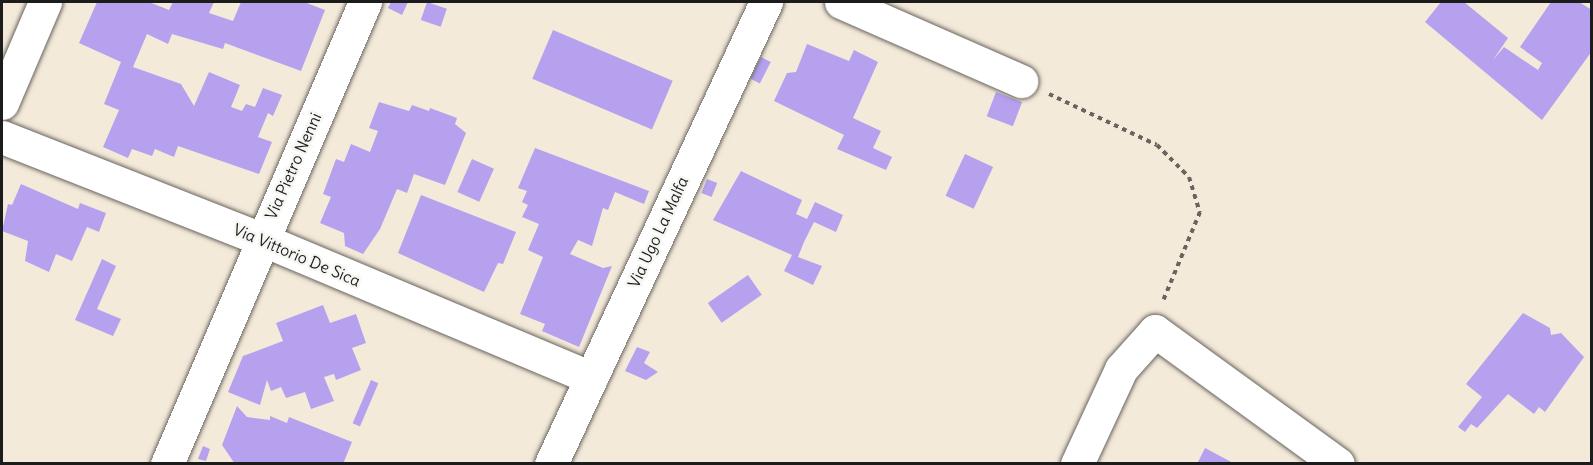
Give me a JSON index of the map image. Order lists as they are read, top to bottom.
{
  "streets": {
    "street": ["Via Pietro Nenni", "Via Ugo La Malfa", "Via Vittorio De Sica"]
  },
  "crossings": [
    ["Via Pietro Nenni", "Via Vittorio De Sica"],
    ["Via Ugo La Malfa", "Via Vittorio De Sica"]
  ]
}
